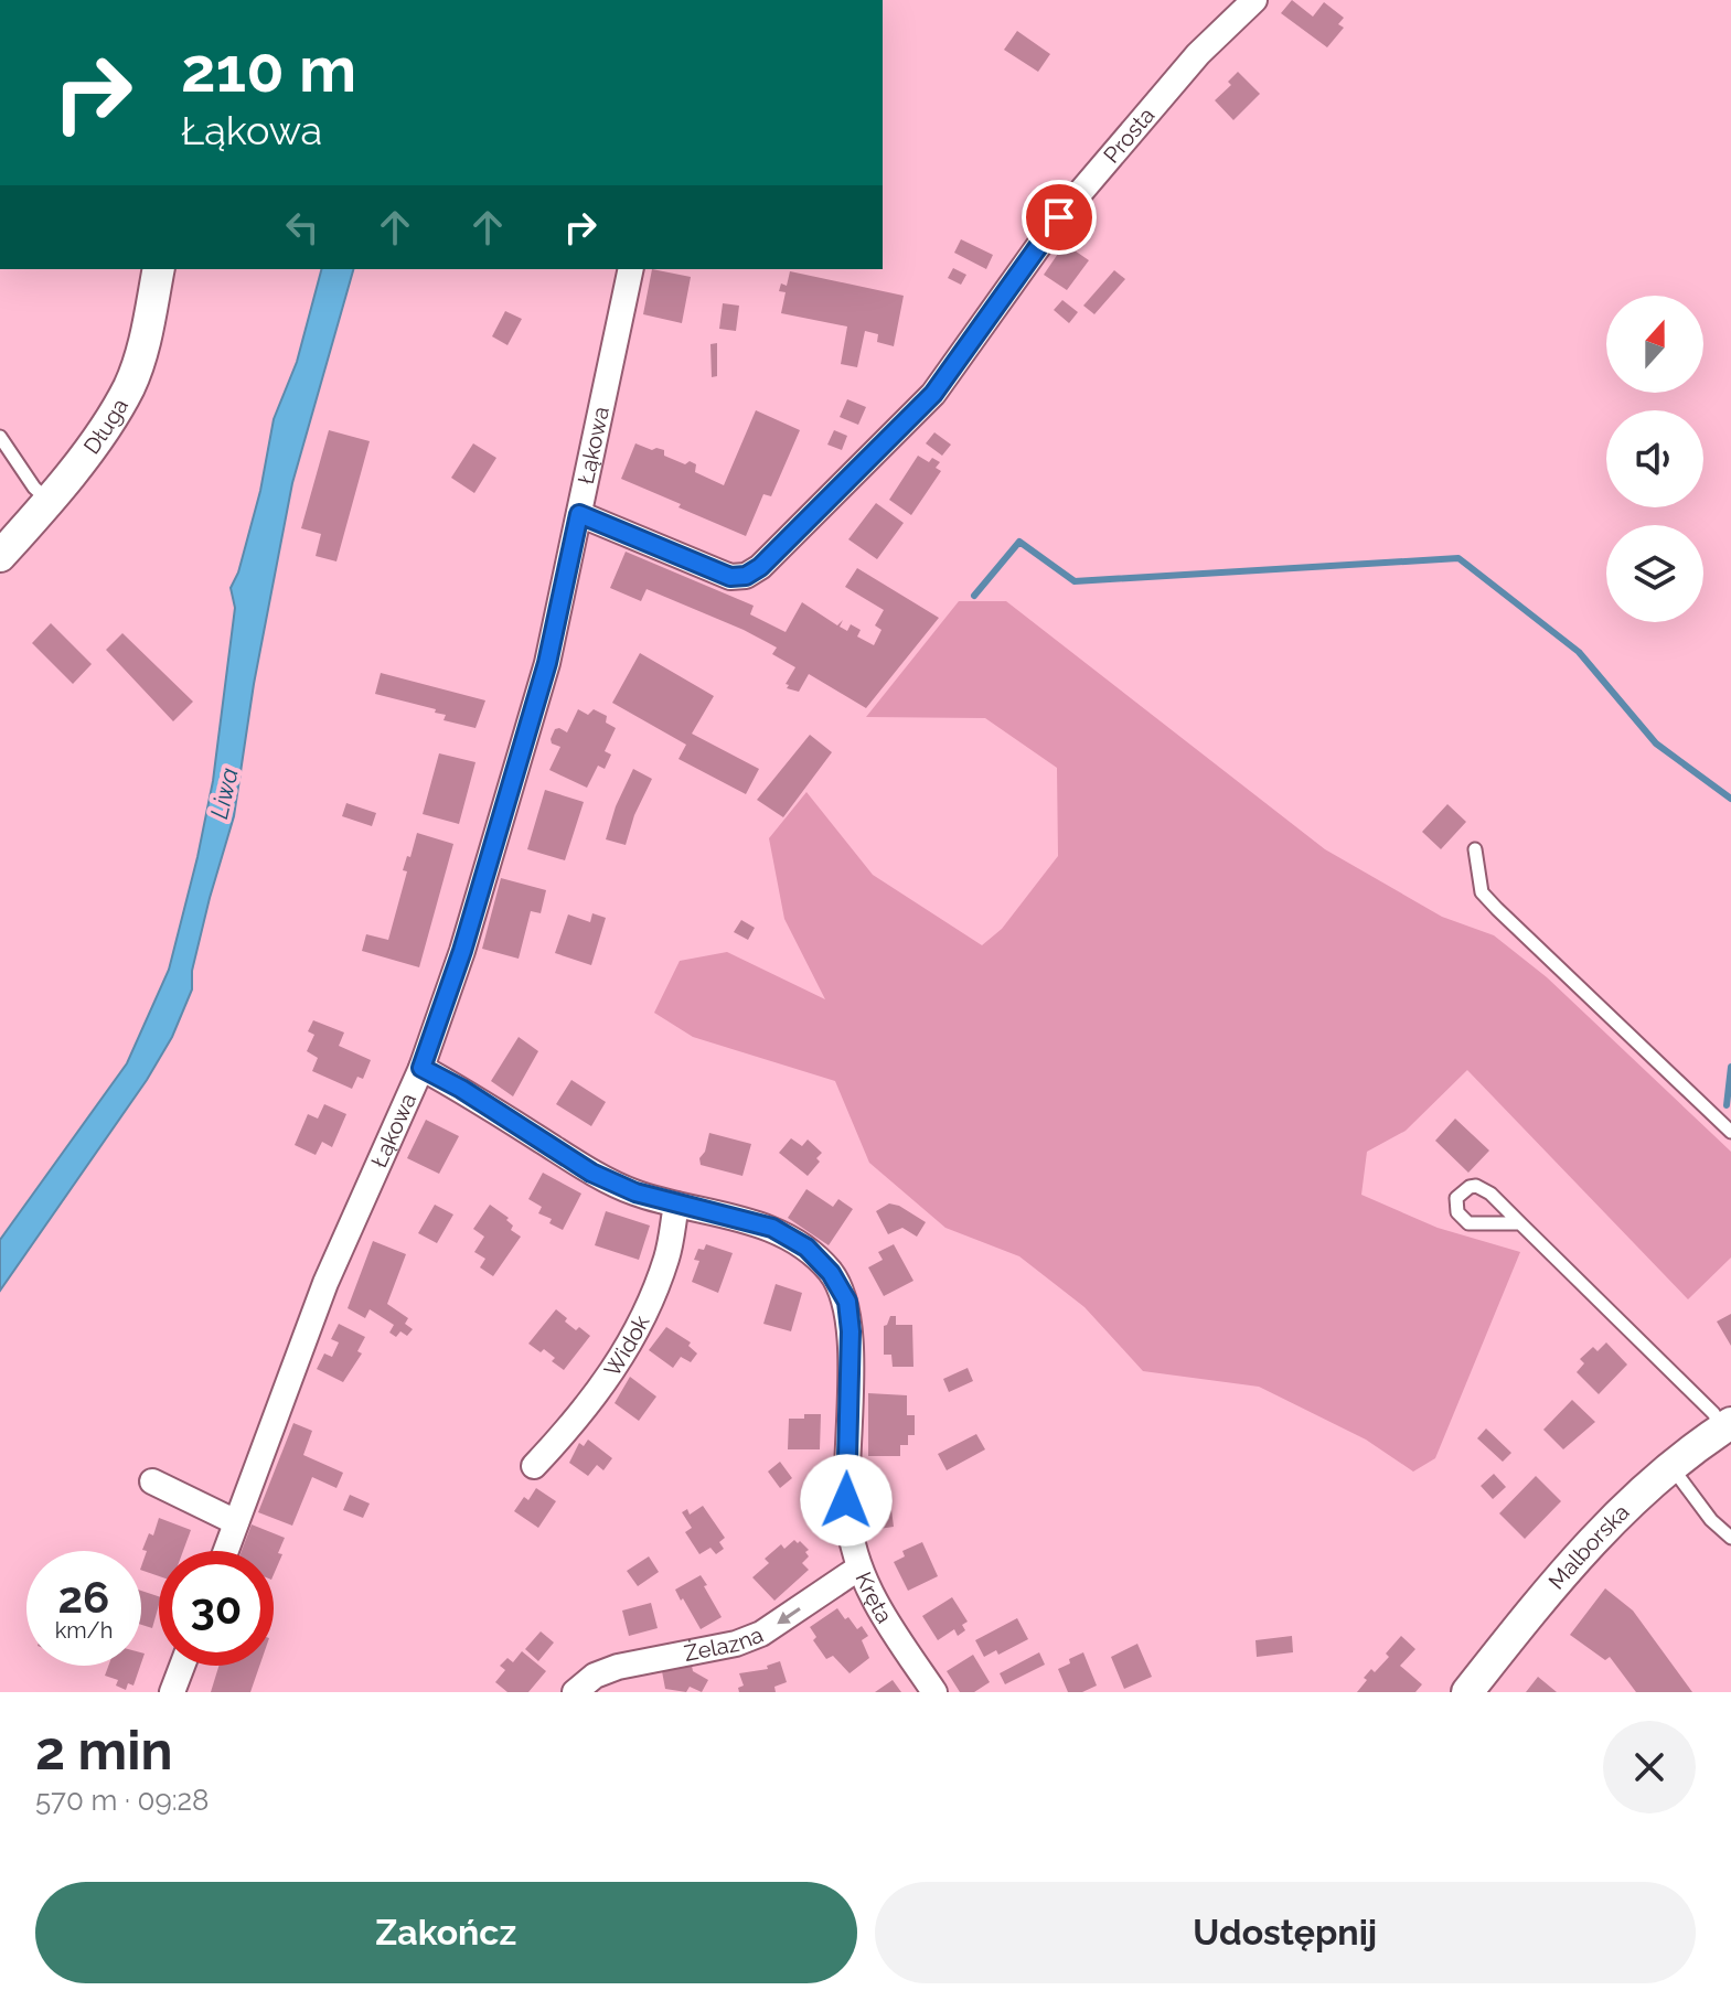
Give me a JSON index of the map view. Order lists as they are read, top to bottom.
{
  "streets": {
    "street": [
      "Prosta",
      "Długa",
      "Łąkowa",
      "Widok",
      "Malborska",
      "Kręta",
      "Żelazna"
    ]
  },
  "crossings": [
    ["Prosta", "Łąkowa"],
    ["Łąkowa", "Kręta"],
    ["Widok", "Kręta"],
    ["Kręta", "Żelazna"]
  ],
  "one_way": ["Żelazna"],
  "water": ["Liwa"],
  "north": "top",
  "page": {
    "turn": ["210 m", "Łąkowa"],
    "speed": "26 km/h",
    "limit": "30",
    "heading": ["2 min", "570 m · 09:28"],
    "buttons": ["Zakończ", "Udostępnij"]
  }
}
